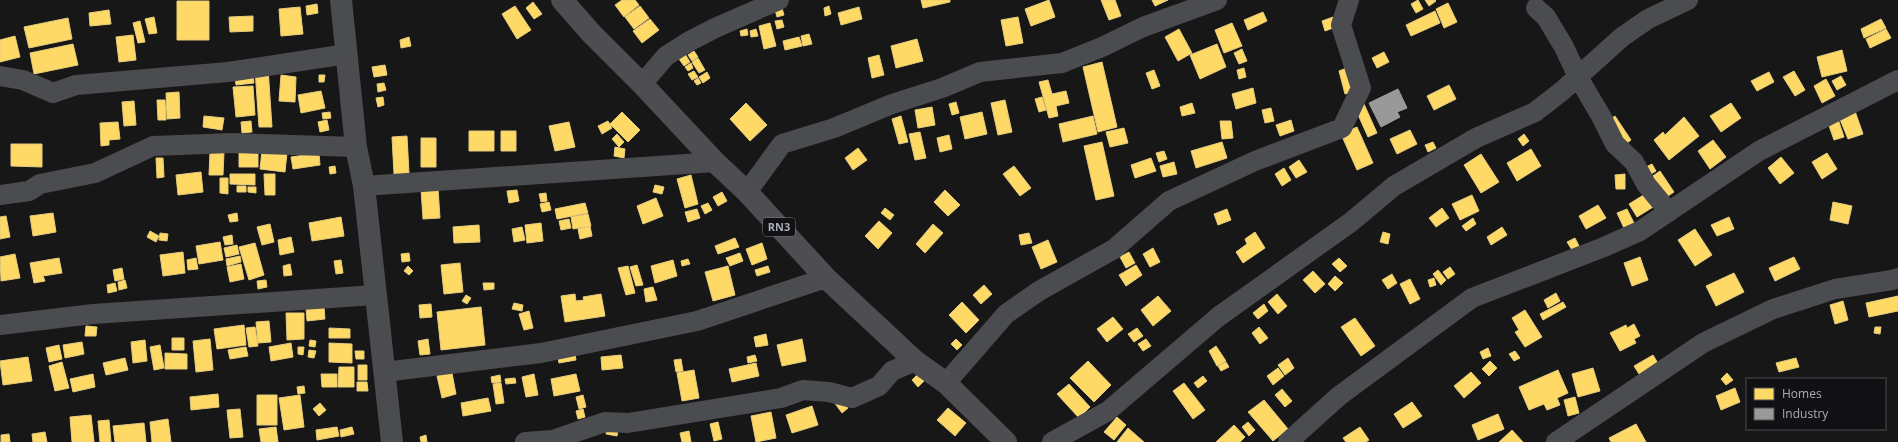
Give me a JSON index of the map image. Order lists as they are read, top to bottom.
{
  "streets": {
    "highway": ["RN3"]
  },
  "legend": ["Homes", "Industry"]
}
